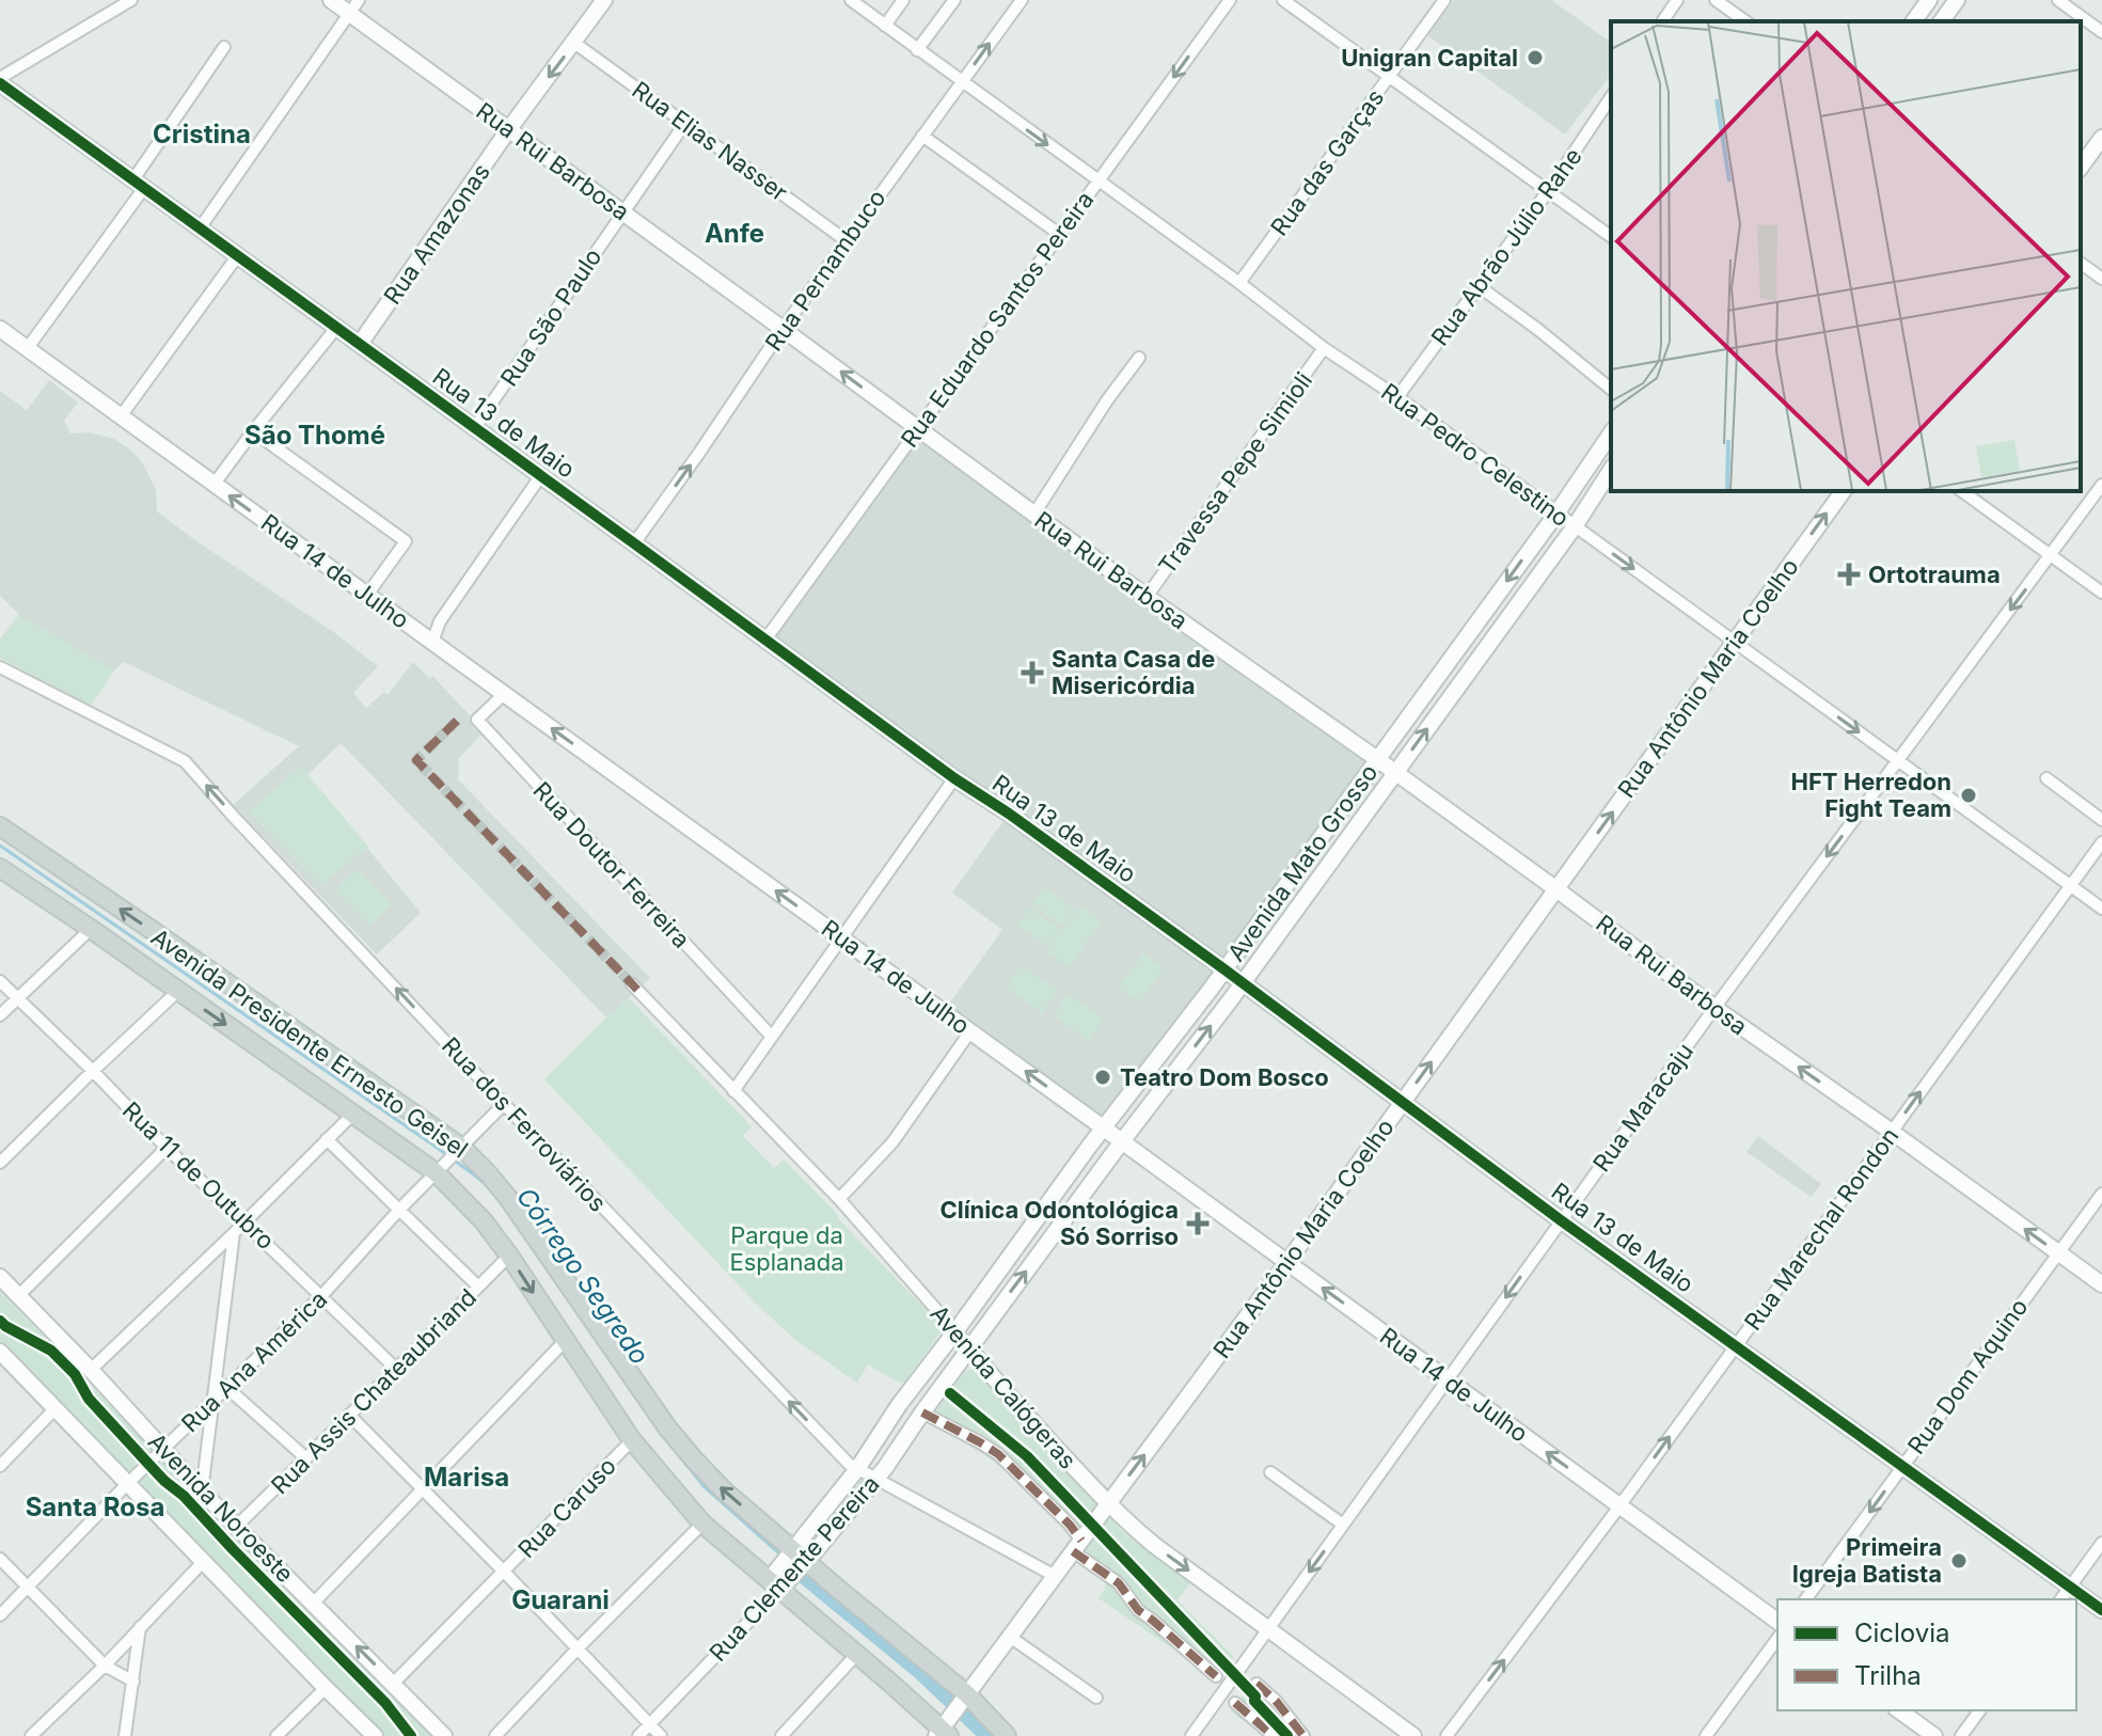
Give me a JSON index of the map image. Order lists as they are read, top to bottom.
{
  "streets": {
    "main road": ["Avenida Presidente Ernesto Geisel"],
    "street": [
      "Rua Elias Nasser",
      "Rua Rui Barbosa",
      "Rua das Garças",
      "Rua Amazonas",
      "Rua Abrão Júlio Rahe",
      "Rua Pernambuco",
      "Rua São Paulo",
      "Rua Eduardo Santos Pereira",
      "Rua 13 de Maio",
      "Rua Pedro Celestino",
      "Travessa Pepe Simioli",
      "Rua 14 de Julho",
      "Rua Antônio Maria Coelho",
      "Avenida Mato Grosso",
      "Rua Doutor Ferreira",
      "Rua Maracaju",
      "Rua dos Ferroviários",
      "Rua 11 de Outubro",
      "Rua Marechal Rondon",
      "Rua Ana América",
      "Rua Dom Aquino",
      "Avenida Calógeras",
      "Rua Assis Chateaubriand",
      "Avenida Noroeste",
      "Rua Caruso",
      "Rua Clemente Pereira"
    ]
  },
  "crossings": [
    ["Rua Elias Nasser", "Rua Amazonas"],
    ["Rua Elias Nasser", "Rua Pernambuco"],
    ["Rua Elias Nasser", "Rua São Paulo"],
    ["Rua Rui Barbosa", "Rua Amazonas"],
    ["Rua Rui Barbosa", "Rua Pernambuco"],
    ["Rua Rui Barbosa", "Rua São Paulo"],
    ["Rua Rui Barbosa", "Rua Eduardo Santos Pereira"],
    ["Rua Rui Barbosa", "Travessa Pepe Simioli"],
    ["Rua Rui Barbosa", "Rua Antônio Maria Coelho"],
    ["Rua Rui Barbosa", "Avenida Mato Grosso"],
    ["Rua Rui Barbosa", "Rua Maracaju"],
    ["Rua Rui Barbosa", "Rua Marechal Rondon"],
    ["Rua Rui Barbosa", "Rua Dom Aquino"],
    ["Rua das Garças", "Rua Pedro Celestino"],
    ["Rua Amazonas", "Rua 13 de Maio"],
    ["Rua Abrão Júlio Rahe", "Rua Pedro Celestino"],
    ["Rua Pernambuco", "Rua 13 de Maio"],
    ["Rua Pernambuco", "Rua Pedro Celestino"],
    ["Rua São Paulo", "Rua 13 de Maio"],
    ["Rua Eduardo Santos Pereira", "Rua 13 de Maio"],
    ["Rua Eduardo Santos Pereira", "Rua Pedro Celestino"],
    ["Rua 13 de Maio", "Rua Antônio Maria Coelho"],
    ["Rua 13 de Maio", "Avenida Mato Grosso"],
    ["Rua 13 de Maio", "Rua Maracaju"],
    ["Rua 13 de Maio", "Rua Marechal Rondon"],
    ["Rua 13 de Maio", "Rua Dom Aquino"],
    ["Rua Pedro Celestino", "Travessa Pepe Simioli"],
    ["Rua Pedro Celestino", "Rua Antônio Maria Coelho"],
    ["Rua Pedro Celestino", "Avenida Mato Grosso"],
    ["Rua Pedro Celestino", "Rua Maracaju"],
    ["Rua Pedro Celestino", "Rua Marechal Rondon"],
    ["Rua 14 de Julho", "Rua Antônio Maria Coelho"],
    ["Rua 14 de Julho", "Avenida Mato Grosso"],
    ["Rua 14 de Julho", "Rua Doutor Ferreira"],
    ["Rua 14 de Julho", "Rua Maracaju"],
    ["Rua 14 de Julho", "Rua Marechal Rondon"],
    ["Rua Antônio Maria Coelho", "Avenida Presidente Ernesto Geisel"],
    ["Rua Antônio Maria Coelho", "Rua dos Ferroviários"],
    ["Rua Antônio Maria Coelho", "Avenida Calógeras"],
    ["Avenida Mato Grosso", "Avenida Calógeras"],
    ["Avenida Mato Grosso", "Rua Clemente Pereira"],
    ["Avenida Presidente Ernesto Geisel", "Rua Ana América"],
    ["Avenida Presidente Ernesto Geisel", "Rua Assis Chateaubriand"],
    ["Avenida Presidente Ernesto Geisel", "Rua Caruso"],
    ["Avenida Presidente Ernesto Geisel", "Rua Clemente Pereira"],
    ["Rua Maracaju", "Avenida Calógeras"],
    ["Rua dos Ferroviários", "Rua Ana América"],
    ["Rua dos Ferroviários", "Rua Clemente Pereira"],
    ["Rua 11 de Outubro", "Rua Ana América"],
    ["Rua 11 de Outubro", "Rua Assis Chateaubriand"],
    ["Rua Ana América", "Avenida Noroeste"],
    ["Avenida Calógeras", "Rua Clemente Pereira"],
    ["Rua Assis Chateaubriand", "Avenida Noroeste"],
    ["Avenida Noroeste", "Rua Caruso"]
  ],
  "one_way": [
    "Rua Pernambuco",
    "Rua Pedro Celestino",
    "Rua 14 de Julho",
    "Rua Antônio Maria Coelho",
    "Rua Maracaju",
    "Rua dos Ferroviários",
    "Rua Marechal Rondon"
  ],
  "districts": [
    "Cristina",
    "Anfe",
    "São Thomé",
    "Marisa",
    "Santa Rosa",
    "Guarani"
  ],
  "water": ["Córrego Segredo"],
  "parks": ["Parque da Esplanada"],
  "places": {
    "other": [
      "Unigran Capital",
      "HFT Herredon Fight Team",
      "Teatro Dom Bosco",
      "Primeira Igreja Batista"
    ],
    "health": ["Ortotrauma", "Santa Casa de Misericórdia", "Clínica Odontológica Só Sorriso"]
  },
  "legend": ["Ciclovia", "Trilha"]
}
